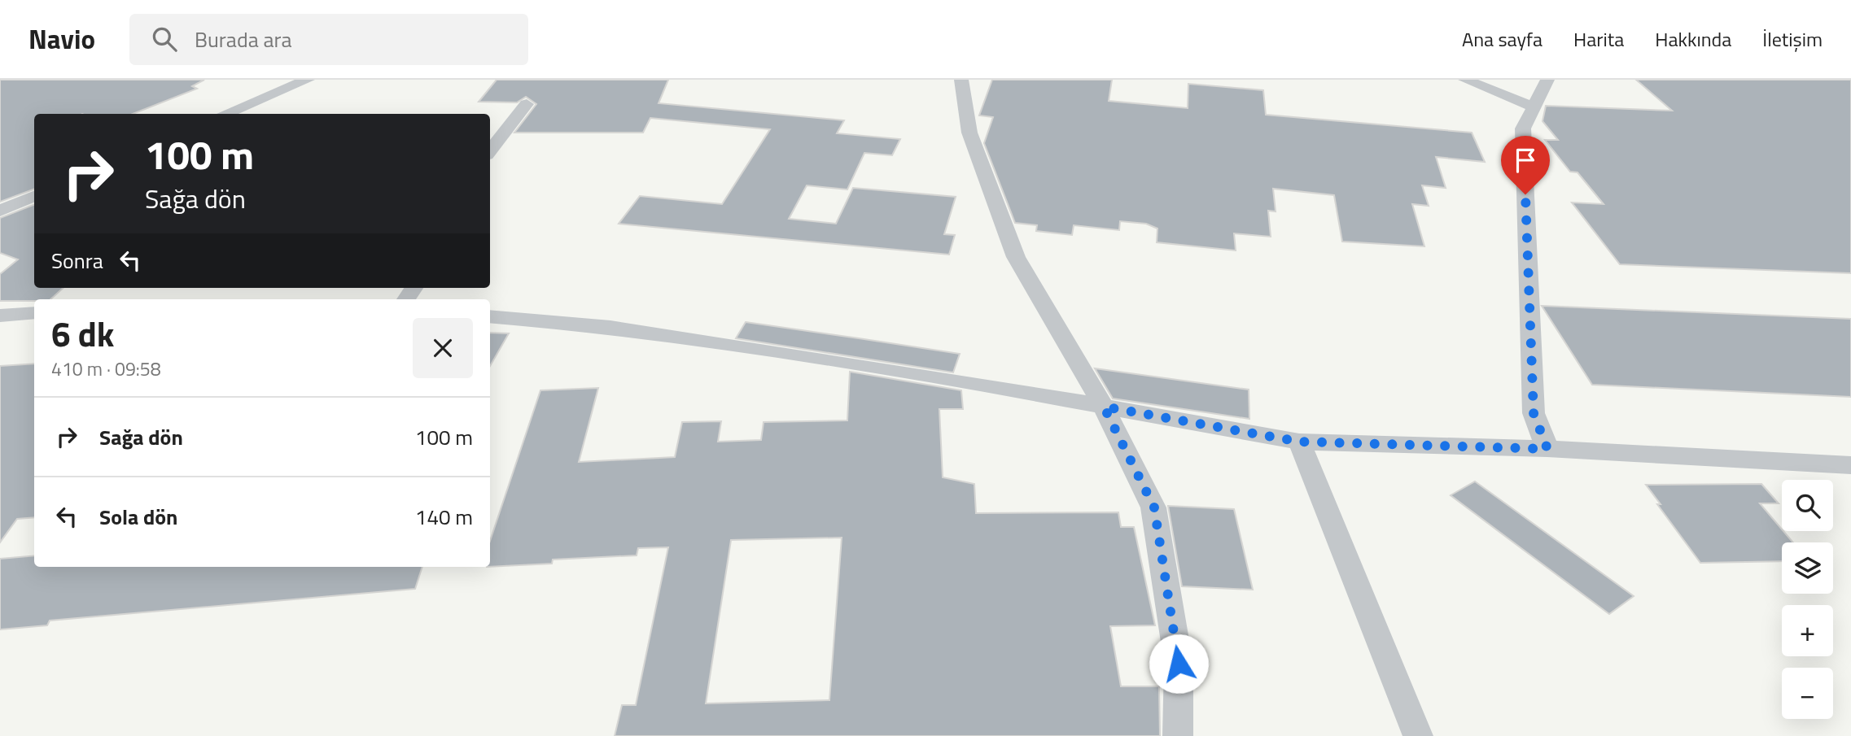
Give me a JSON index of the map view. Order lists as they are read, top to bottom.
{
  "page": {
    "header": "Navio",
    "search": "Burada ara",
    "nav": [
      "Ana sayfa",
      "Harita",
      "Hakkında",
      "İletişim"
    ],
    "turn": ["100 m", "Sağa dön"],
    "then": "Sonra",
    "heading": ["6 dk", "410 m · 09:58"],
    "list": [
      {
        "name": "Sağa dön",
        "value": "100 m"
      },
      {
        "name": "Sola dön",
        "value": "140 m"
      }
    ],
    "map_buttons": ["+", "−"]
  }
}
